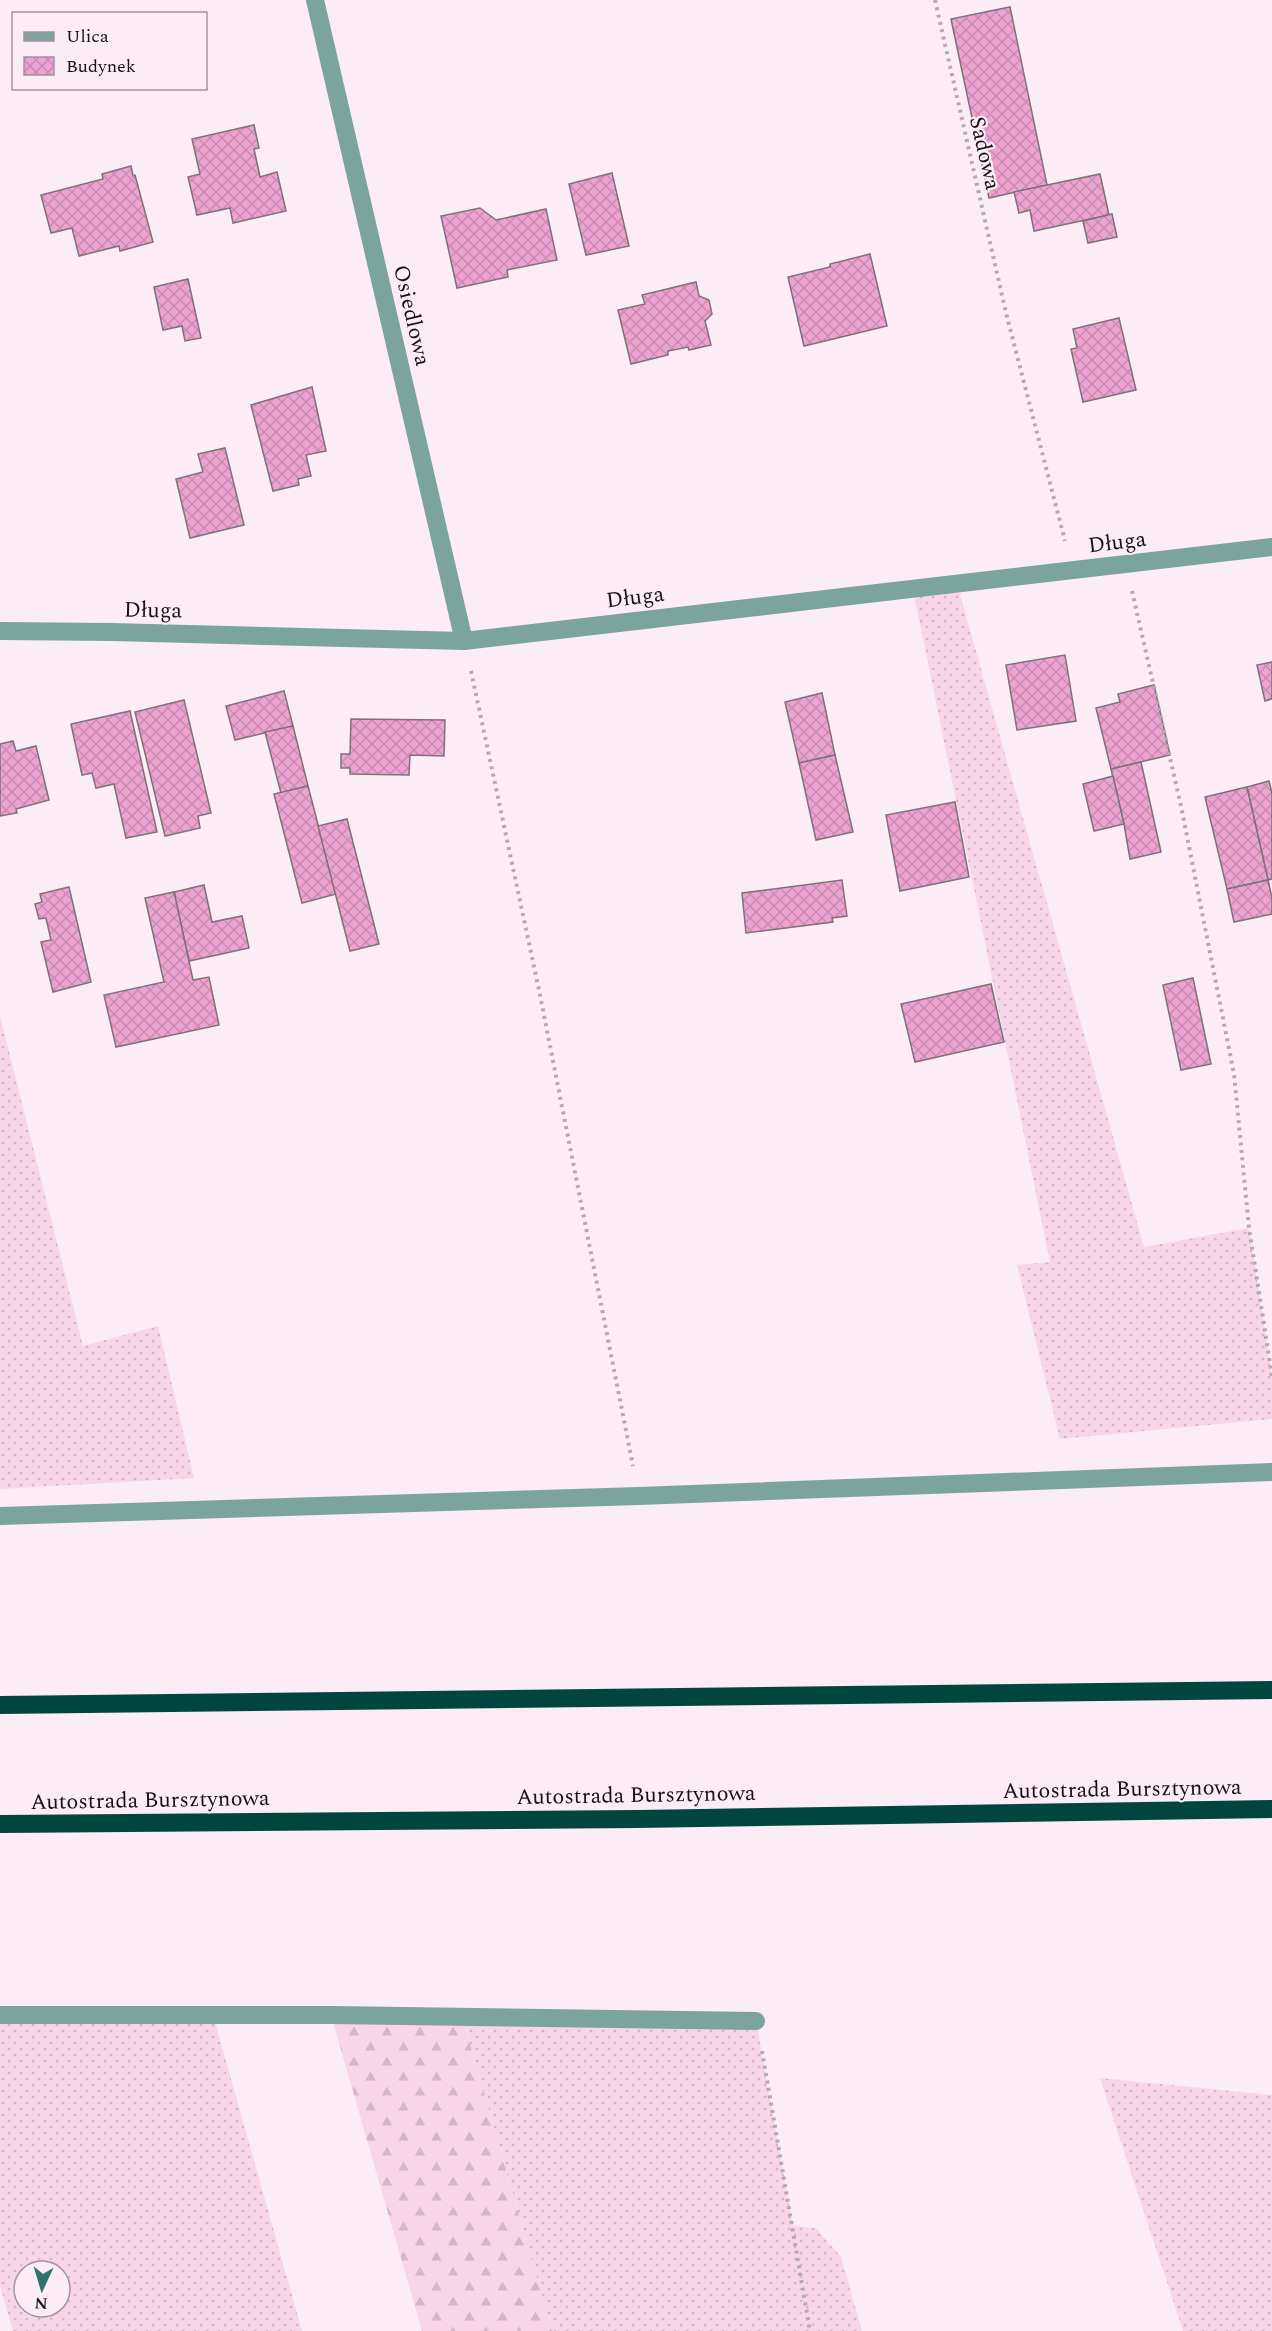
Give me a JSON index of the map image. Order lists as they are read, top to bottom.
{
  "streets": {
    "highway": ["Autostrada Bursztynowa"],
    "street": ["Osiedlowa", "Długa"],
    "path": ["Sadowa"]
  },
  "crossings": [
    ["Sadowa", "Długa"],
    ["Osiedlowa", "Długa"]
  ],
  "legend": ["Ulica", "Budynek"],
  "north": "bottom"
}
